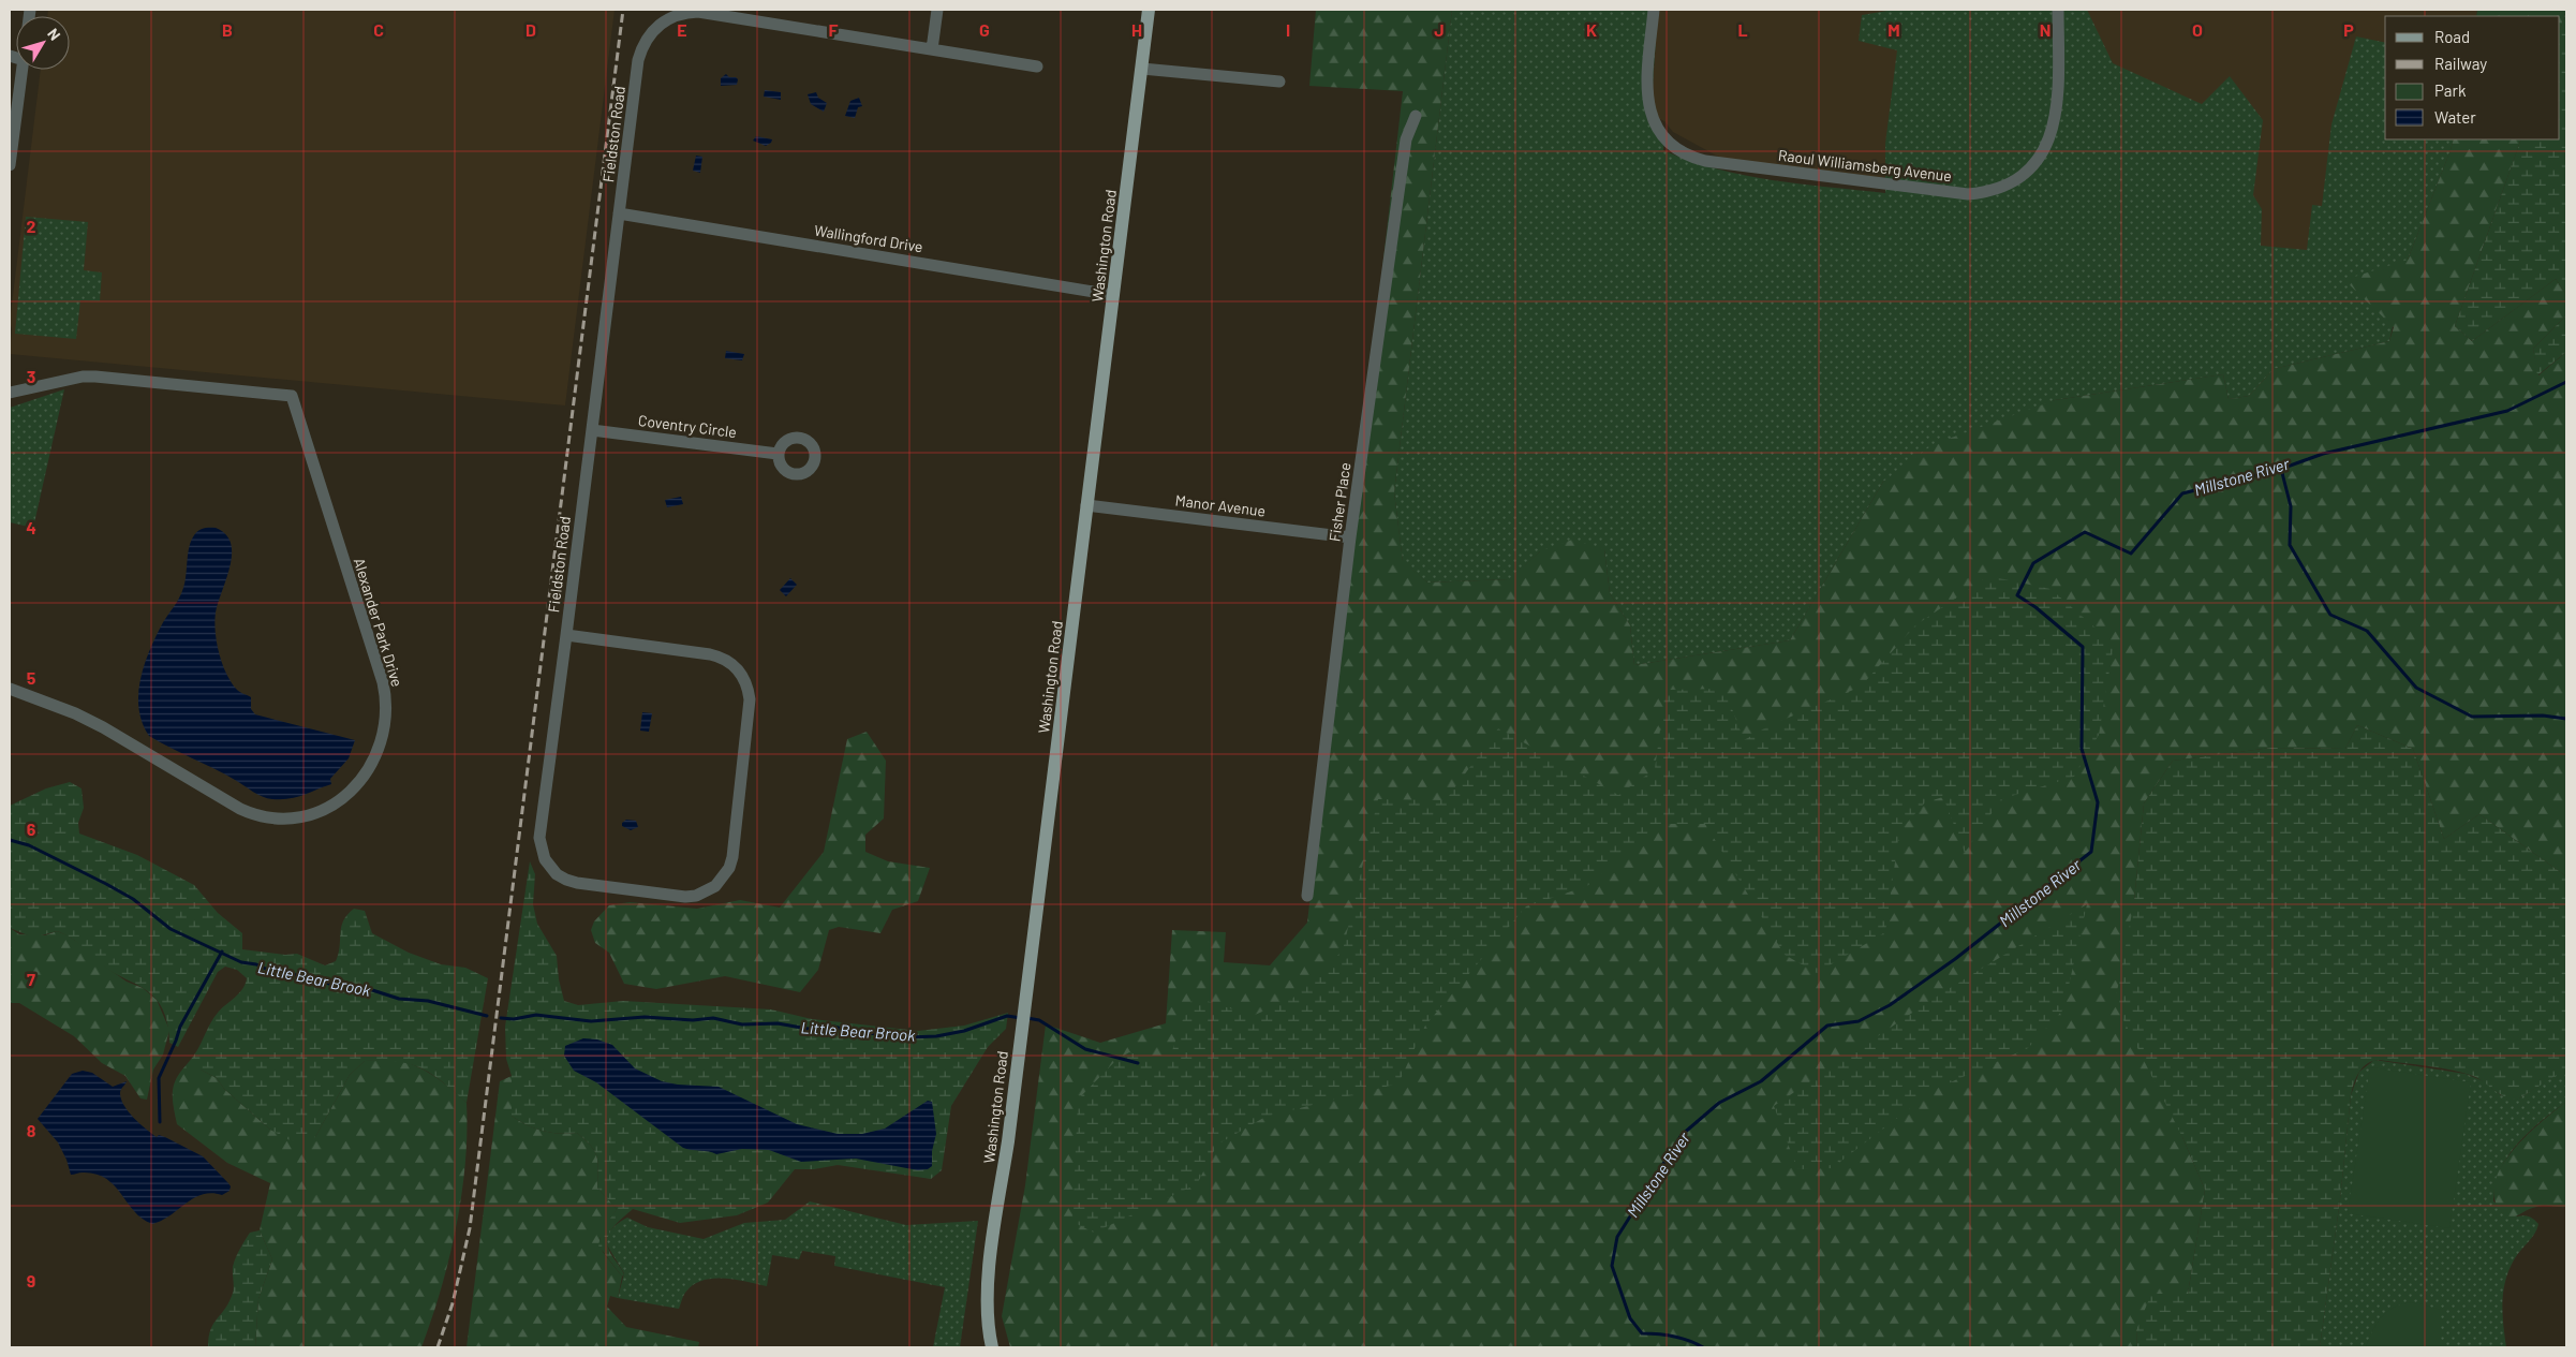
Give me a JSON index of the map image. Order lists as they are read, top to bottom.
{
  "streets": {
    "main road": ["Washington Road"],
    "street": [
      "Fieldston Road",
      "Raoul Williamsberg Avenue",
      "Wallingford Drive",
      "Coventry Circle",
      "Fisher Place",
      "Manor Avenue",
      "Alexander Park Drive"
    ]
  },
  "crossings": [
    ["Fieldston Road", "Wallingford Drive"],
    ["Fieldston Road", "Coventry Circle"],
    ["Wallingford Drive", "Washington Road"],
    ["Washington Road", "Manor Avenue"],
    ["Fisher Place", "Manor Avenue"]
  ],
  "water": ["Millstone River", "Little Bear Brook"],
  "legend": [
    "Road",
    "Railway",
    "Park",
    "Water"
  ],
  "north": "top right",
  "grid": {
    "columns": [
      "B",
      "C",
      "D",
      "E",
      "F",
      "G",
      "H",
      "I",
      "J",
      "K",
      "L",
      "M",
      "N",
      "O",
      "P"
    ],
    "rows": [
      "2",
      "3",
      "4",
      "5",
      "6",
      "7",
      "8",
      "9"
    ]
  }
}
